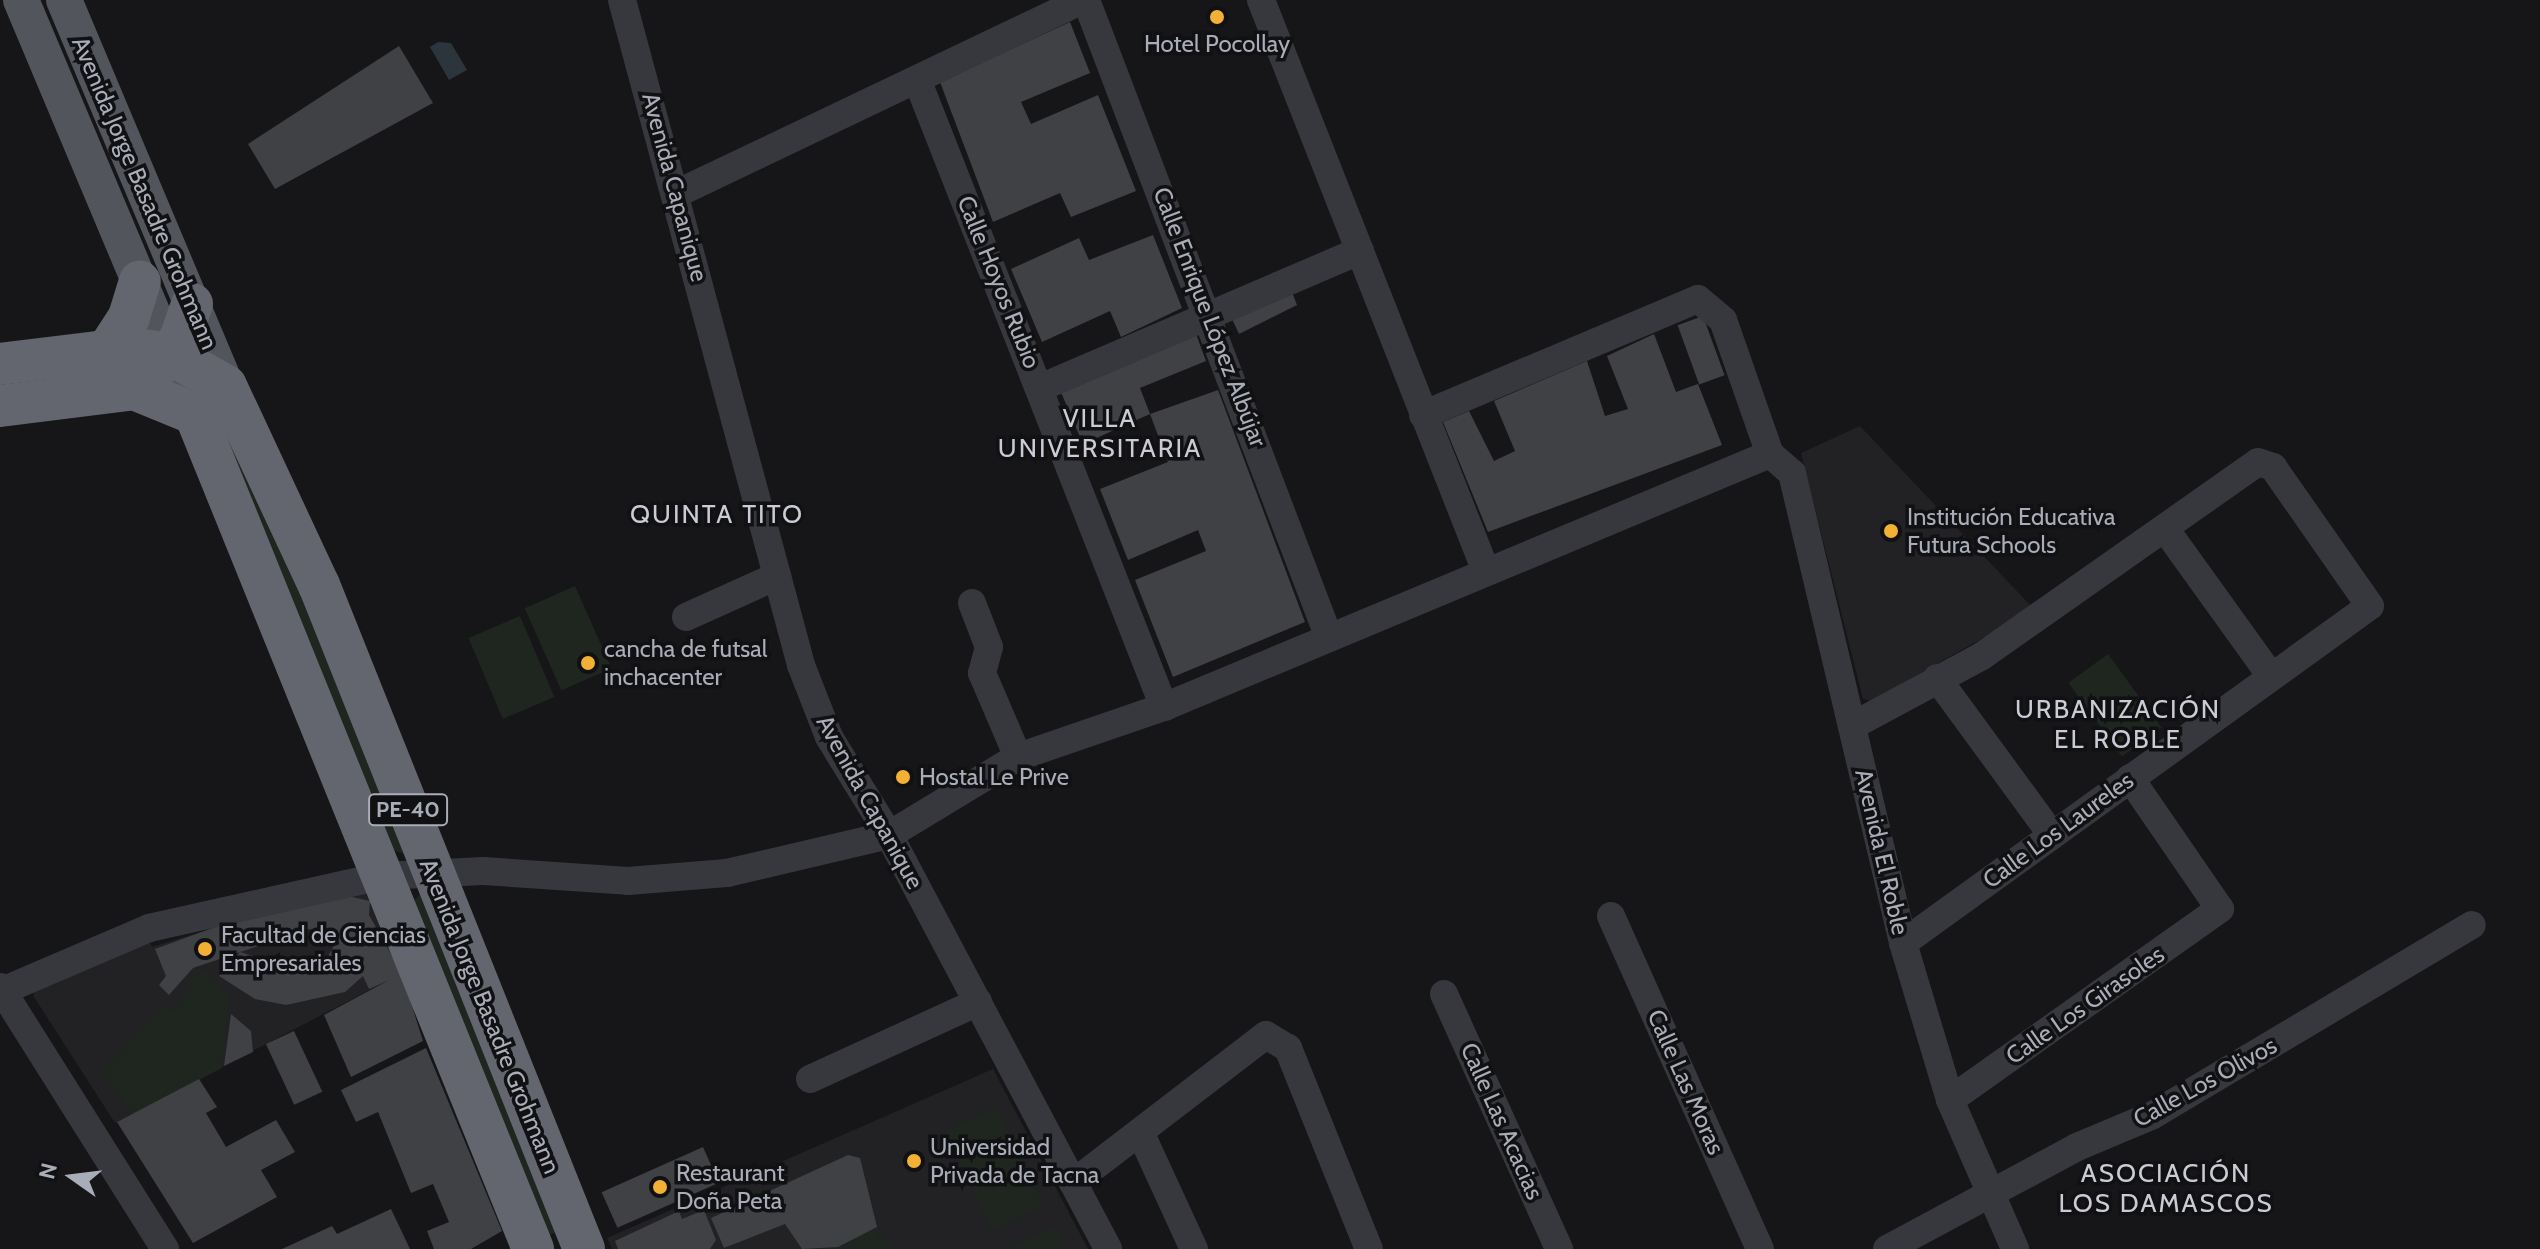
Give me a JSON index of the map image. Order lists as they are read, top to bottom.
{
  "streets": {
    "highway": ["Avenida Jorge Basadre Grohmann", "PE-40"],
    "street": [
      "Avenida Capanique",
      "Calle Hoyos Rubio",
      "Calle Enrique López Albújar",
      "Calle Los Laureles",
      "Avenida El Roble",
      "Calle Los Girasoles",
      "Calle Las Moras",
      "Calle Los Olivos",
      "Calle Las Acacias"
    ]
  },
  "crossings": [
    ["Calle Los Laureles", "Avenida El Roble"],
    ["Calle Los Laureles", "Calle Los Girasoles"],
    ["Avenida El Roble", "Calle Los Girasoles"],
    ["Avenida El Roble", "Calle Los Olivos"]
  ],
  "districts": [
    "VILLA UNIVERSITARIA",
    "QUINTA TITO",
    "URBANIZACIÓN EL ROBLE",
    "ASOCIACIÓN LOS DAMASCOS"
  ],
  "places": [
    "Hotel Pocollay",
    "Institución Educativa Futura Schools",
    "cancha de futsal inchacenter",
    "Hostal Le Prive",
    "Facultad de Ciencias Empresariales",
    "Universidad Privada de Tacna",
    "Restaurant Doña Peta"
  ],
  "north": "left"
}
